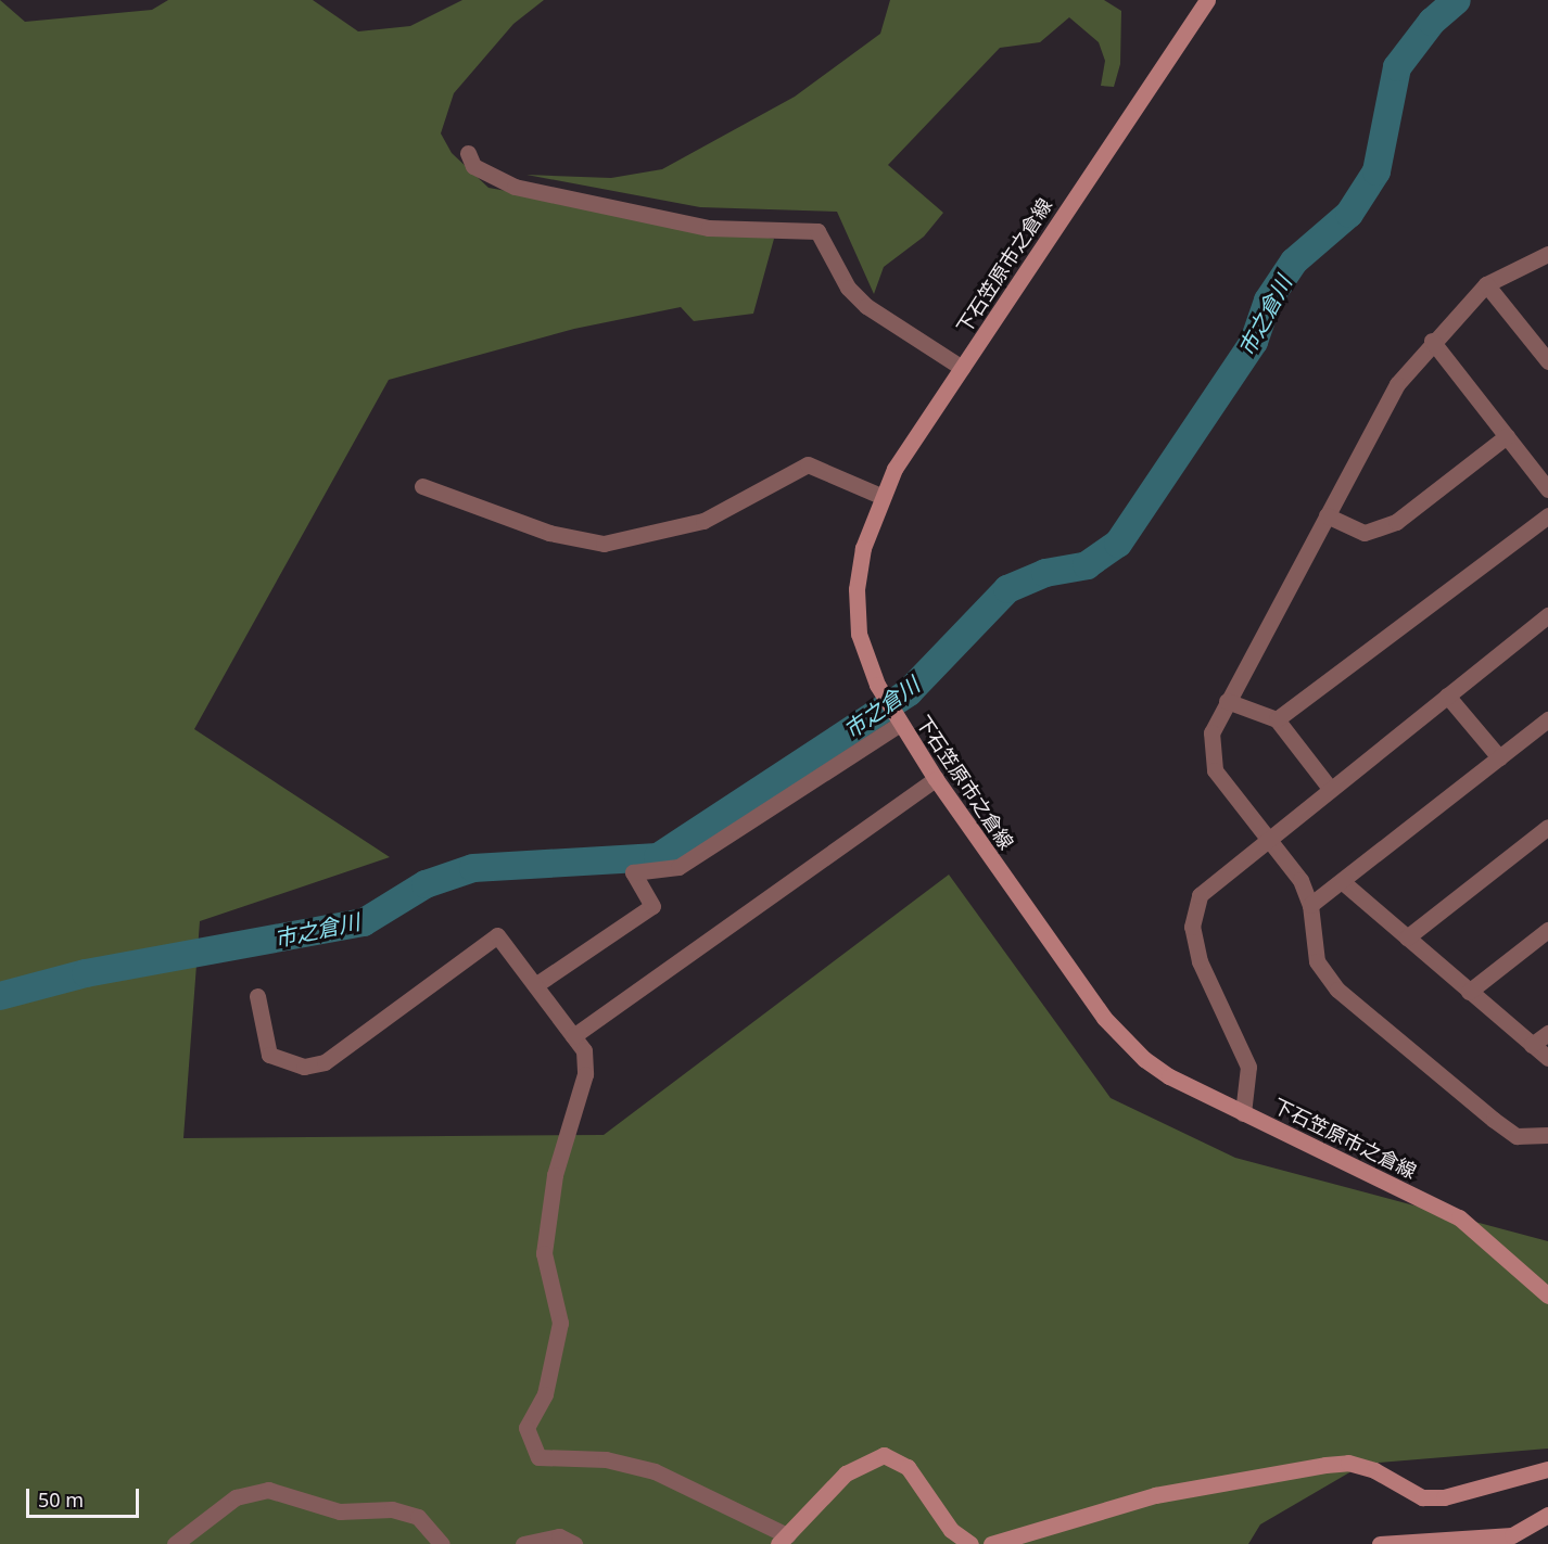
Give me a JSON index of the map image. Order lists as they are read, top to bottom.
{
  "streets": {
    "main road": ["下石笠原市之倉線"]
  },
  "water": ["市之倉川"],
  "scale_bar": "50 m"
}
